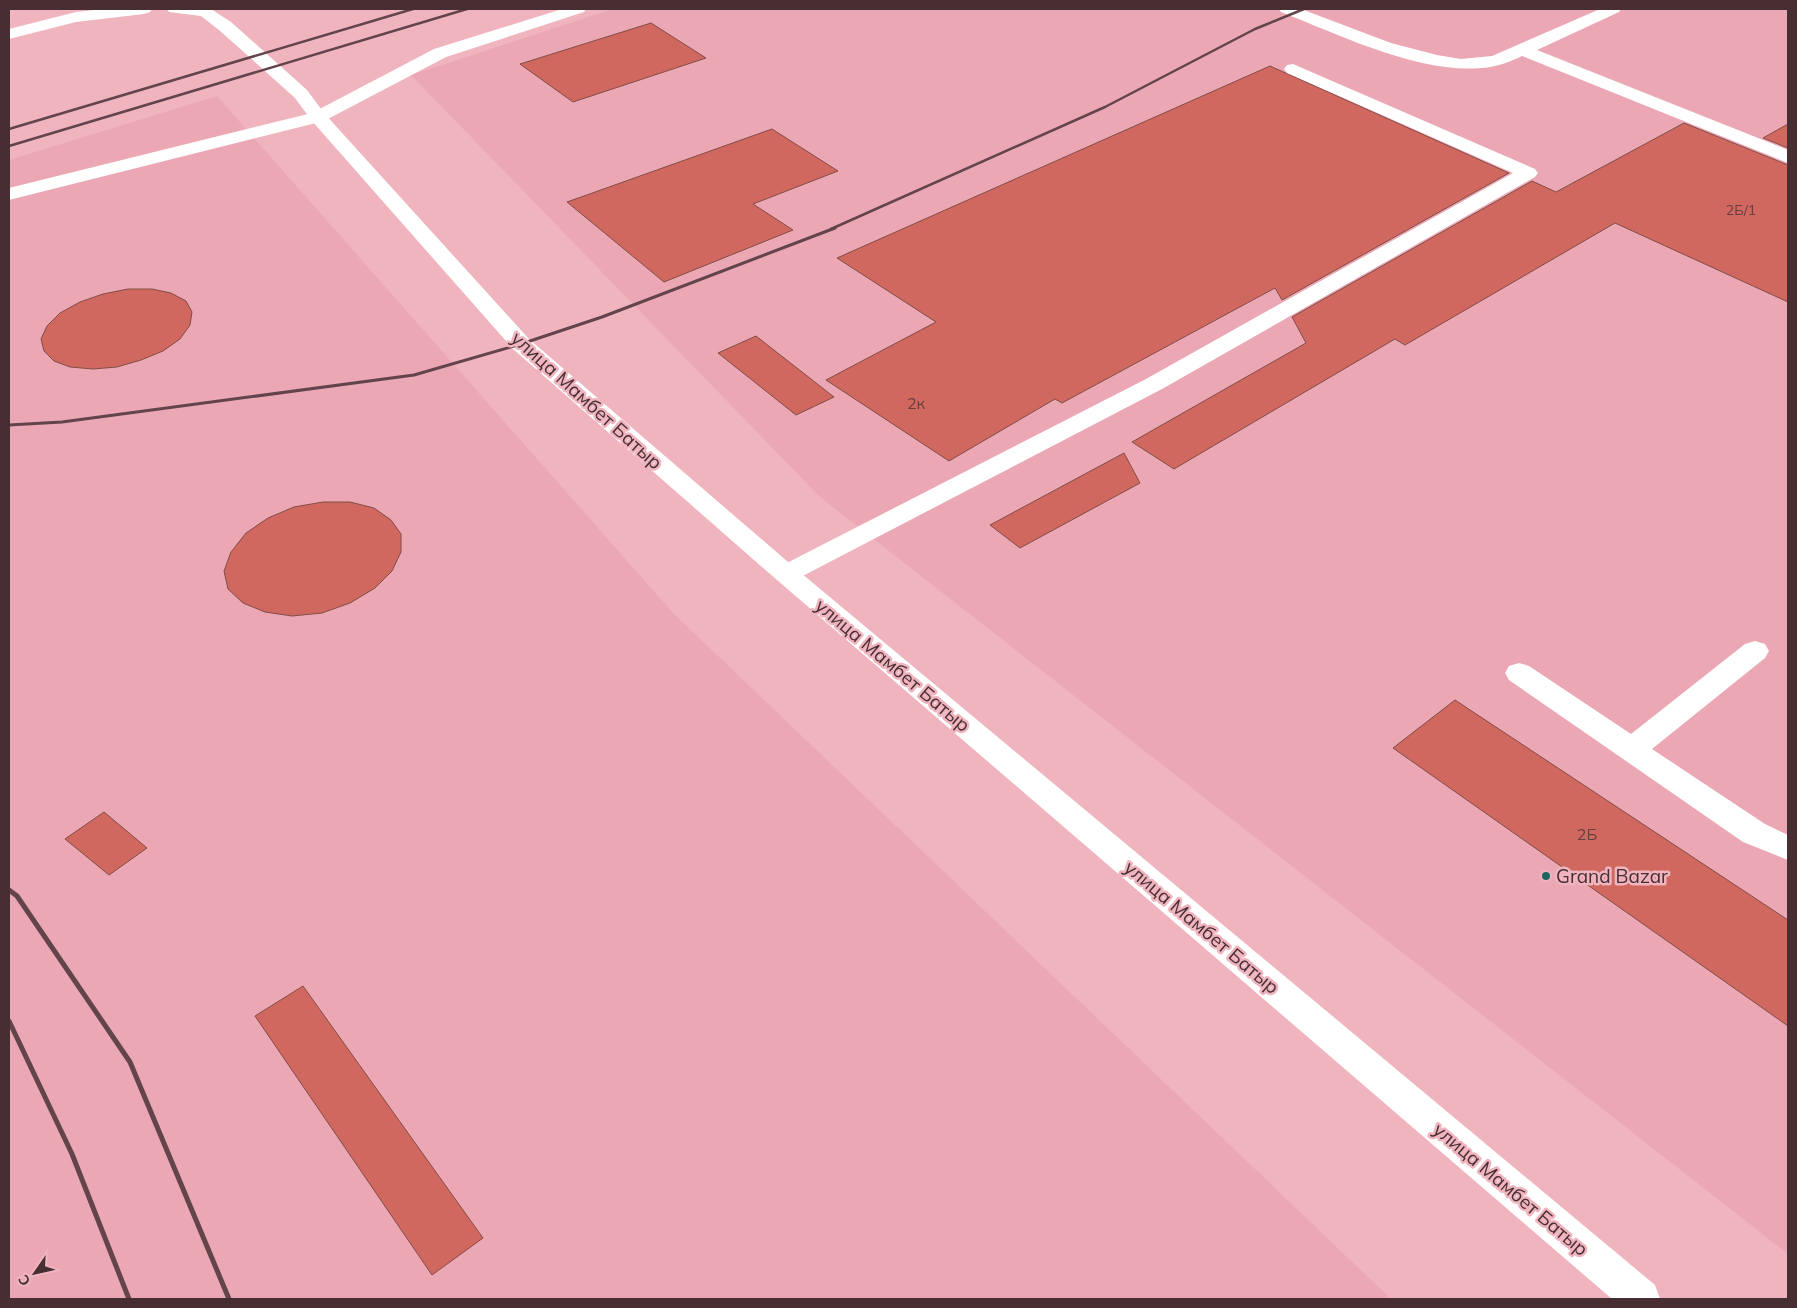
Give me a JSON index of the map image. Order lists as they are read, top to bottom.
{
  "streets": {
    "main road": ["улица Мамбет Батыр"]
  },
  "places": ["Grand Bazar"],
  "house_numbers": ["2Б/1", "2к", "2Б"],
  "north": "bottom left"
}
